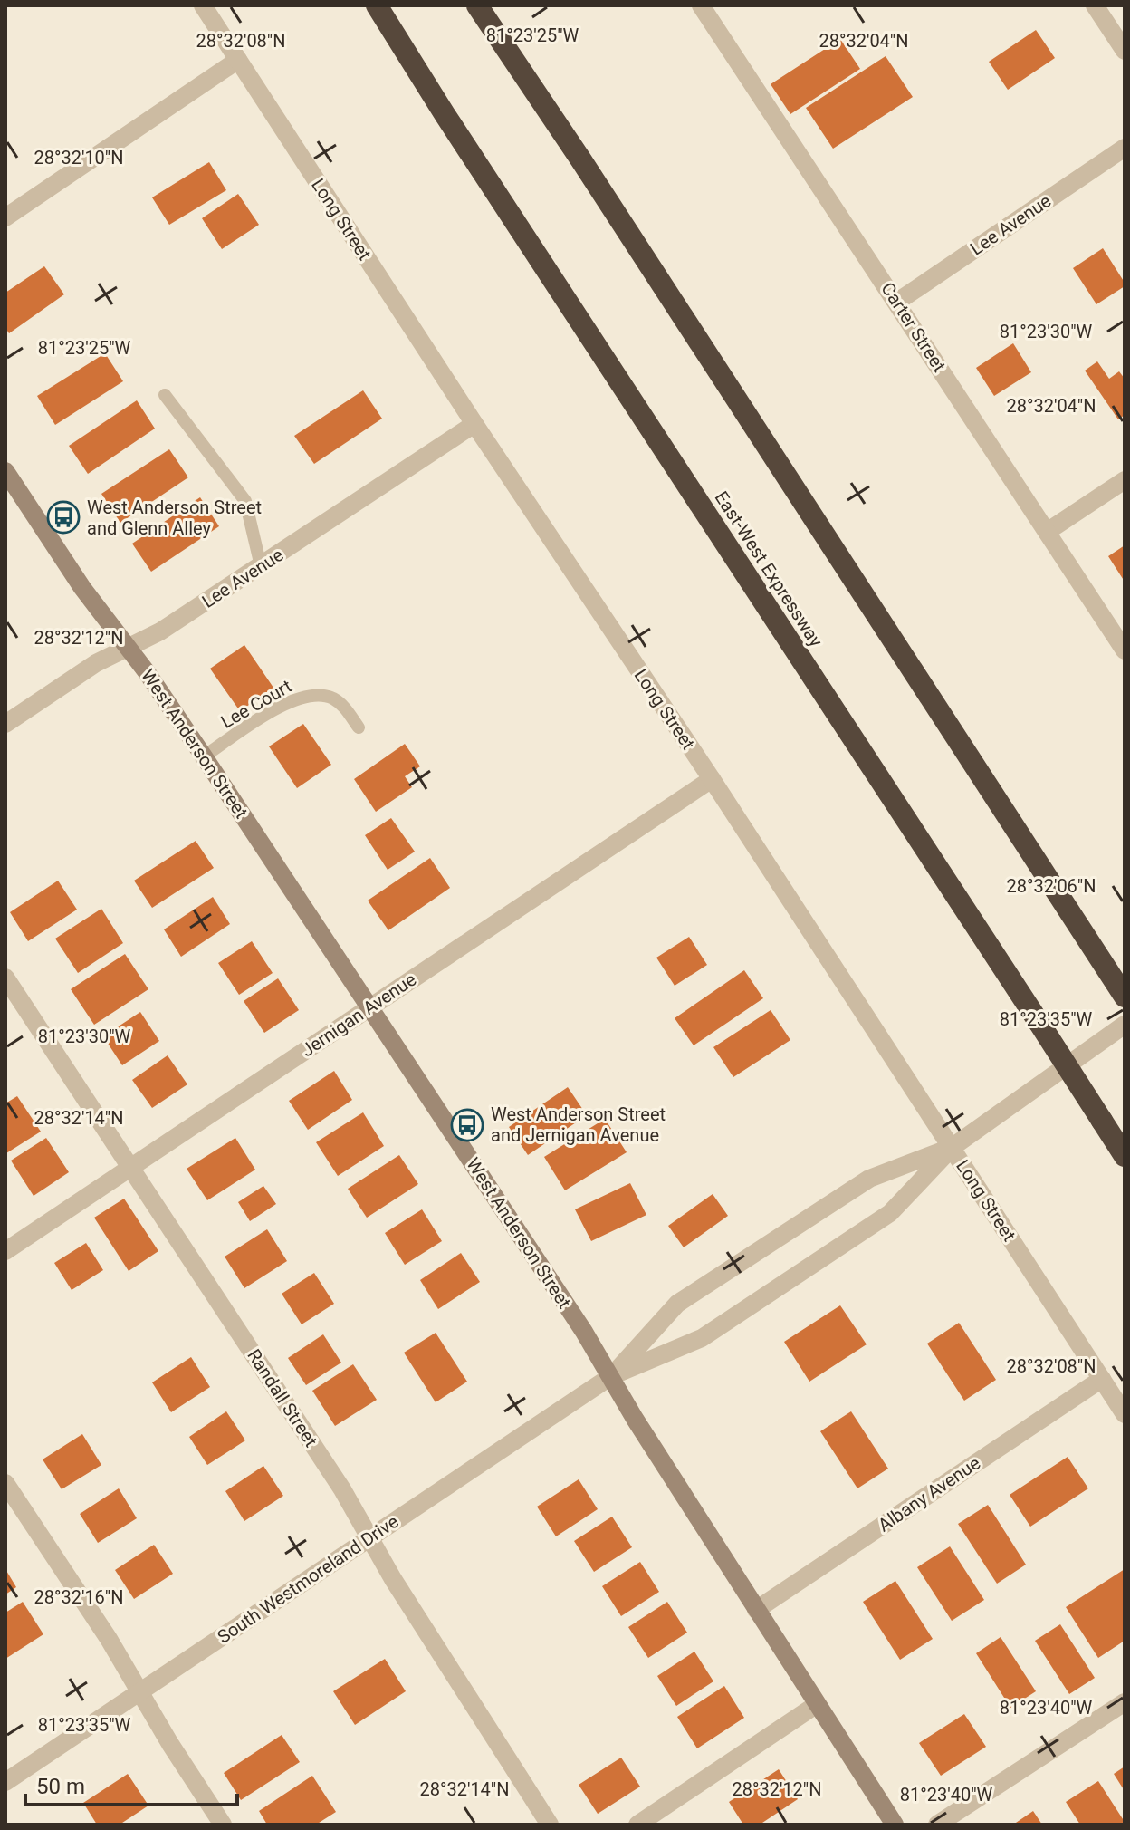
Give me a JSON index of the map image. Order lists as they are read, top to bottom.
{
  "streets": {
    "highway": ["East-West Expressway"],
    "main road": ["West Anderson Street"],
    "street": [
      "Long Street",
      "Lee Avenue",
      "Carter Street",
      "Jernigan Avenue",
      "Randall Street",
      "Albany Avenue",
      "South Westmoreland Drive"
    ],
    "lane": ["Lee Court"]
  },
  "crossings": [
    ["Long Street", "Lee Avenue"],
    ["Long Street", "Jernigan Avenue"],
    ["Long Street", "Albany Avenue"],
    ["Long Street", "South Westmoreland Drive"],
    ["Lee Avenue", "Carter Street"],
    ["Lee Avenue", "West Anderson Street"],
    ["Lee Court", "West Anderson Street"],
    ["West Anderson Street", "Jernigan Avenue"],
    ["West Anderson Street", "Albany Avenue"],
    ["West Anderson Street", "South Westmoreland Drive"],
    ["Jernigan Avenue", "Randall Street"],
    ["Randall Street", "South Westmoreland Drive"]
  ],
  "places": {
    "bus stop": ["West Anderson Street and Glenn Alley", "West Anderson Street and Jernigan Avenue"]
  },
  "scale_bar": "50 m",
  "coordinates": [
    "81°23'25\"W",
    "28°32'08\"N",
    "28°32'04\"N",
    "28°32'10\"N",
    "81°23'30\"W",
    "28°32'12\"N",
    "28°32'06\"N",
    "81°23'35\"W",
    "28°32'14\"N",
    "28°32'16\"N",
    "81°23'40\"W"
  ]
}
